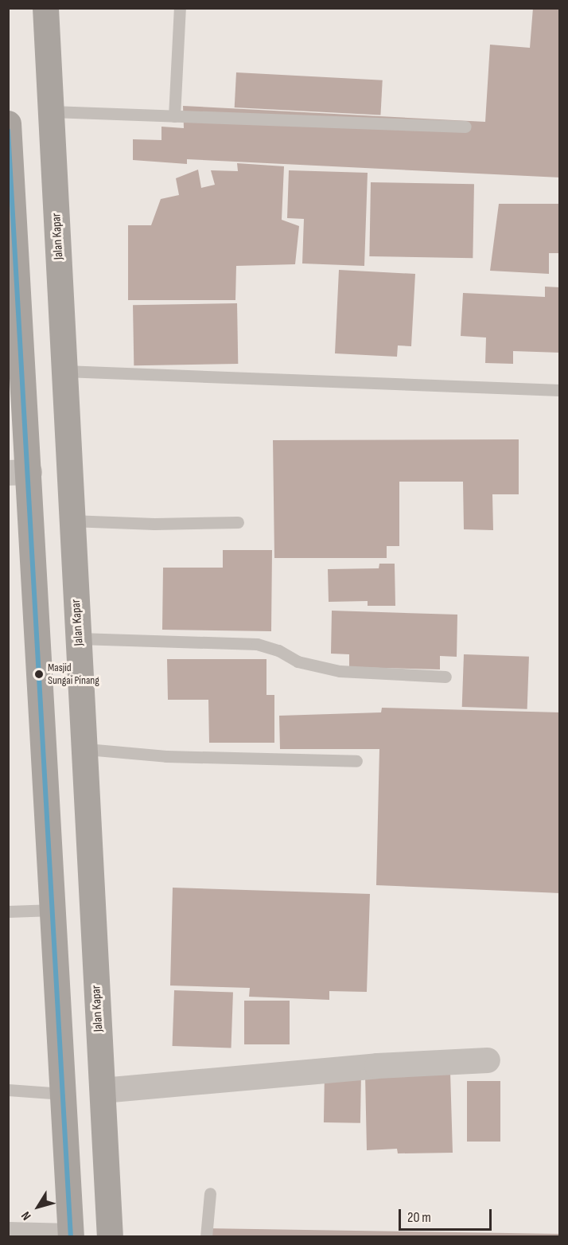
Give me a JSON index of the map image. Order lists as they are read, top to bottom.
{
  "streets": {
    "highway": ["Jalan Kapar"]
  },
  "places": ["Masjid Sungai Pinang"],
  "scale_bar": "20 m",
  "north": "bottom left"
}
